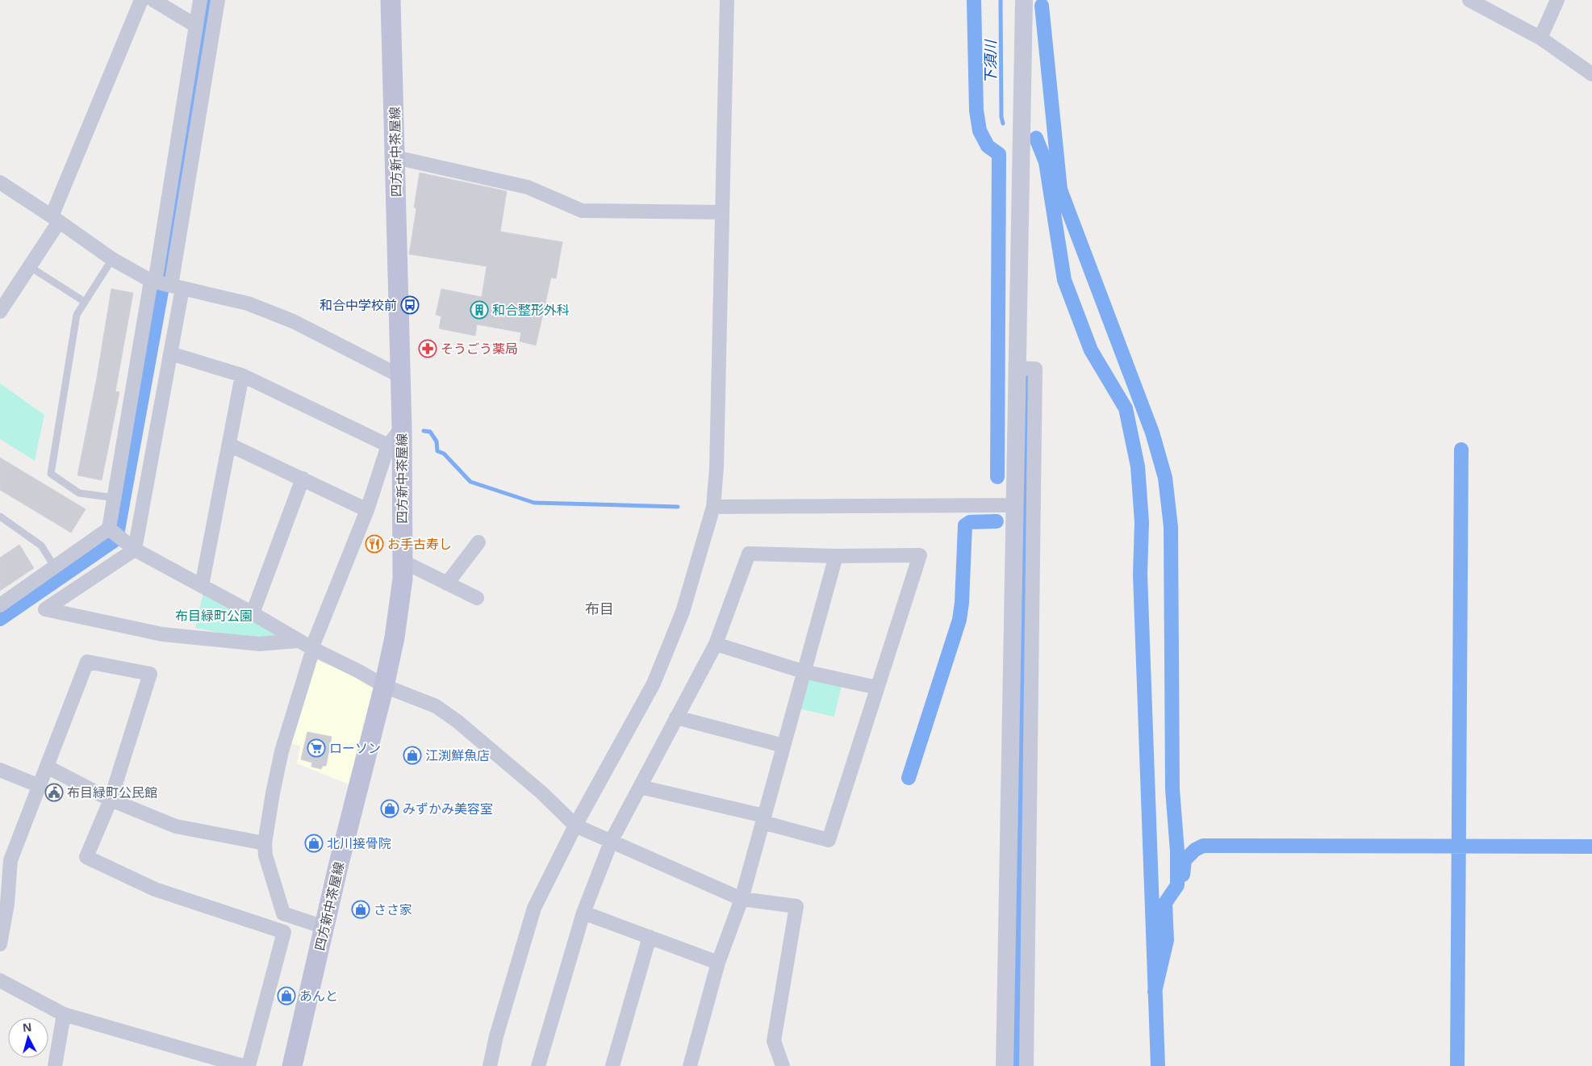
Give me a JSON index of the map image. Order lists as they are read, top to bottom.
{
  "streets": {
    "main road": ["四方新中茶屋線"]
  },
  "districts": ["布目"],
  "water": ["下須川"],
  "parks": ["布目緑町公園"],
  "places": {
    "bus stop": ["和合中学校前"],
    "building": ["和合整形外科"],
    "pharmacy": ["そうごう薬局"],
    "restaurant": ["お手古寿し"],
    "supermarket": ["ローソン"],
    "shop": [
      "江渕鮮魚店",
      "みずかみ美容室",
      "北川接骨院",
      "ささ家",
      "あんと"
    ],
    "public building": ["布目緑町公民館"]
  },
  "north": "top"
}
